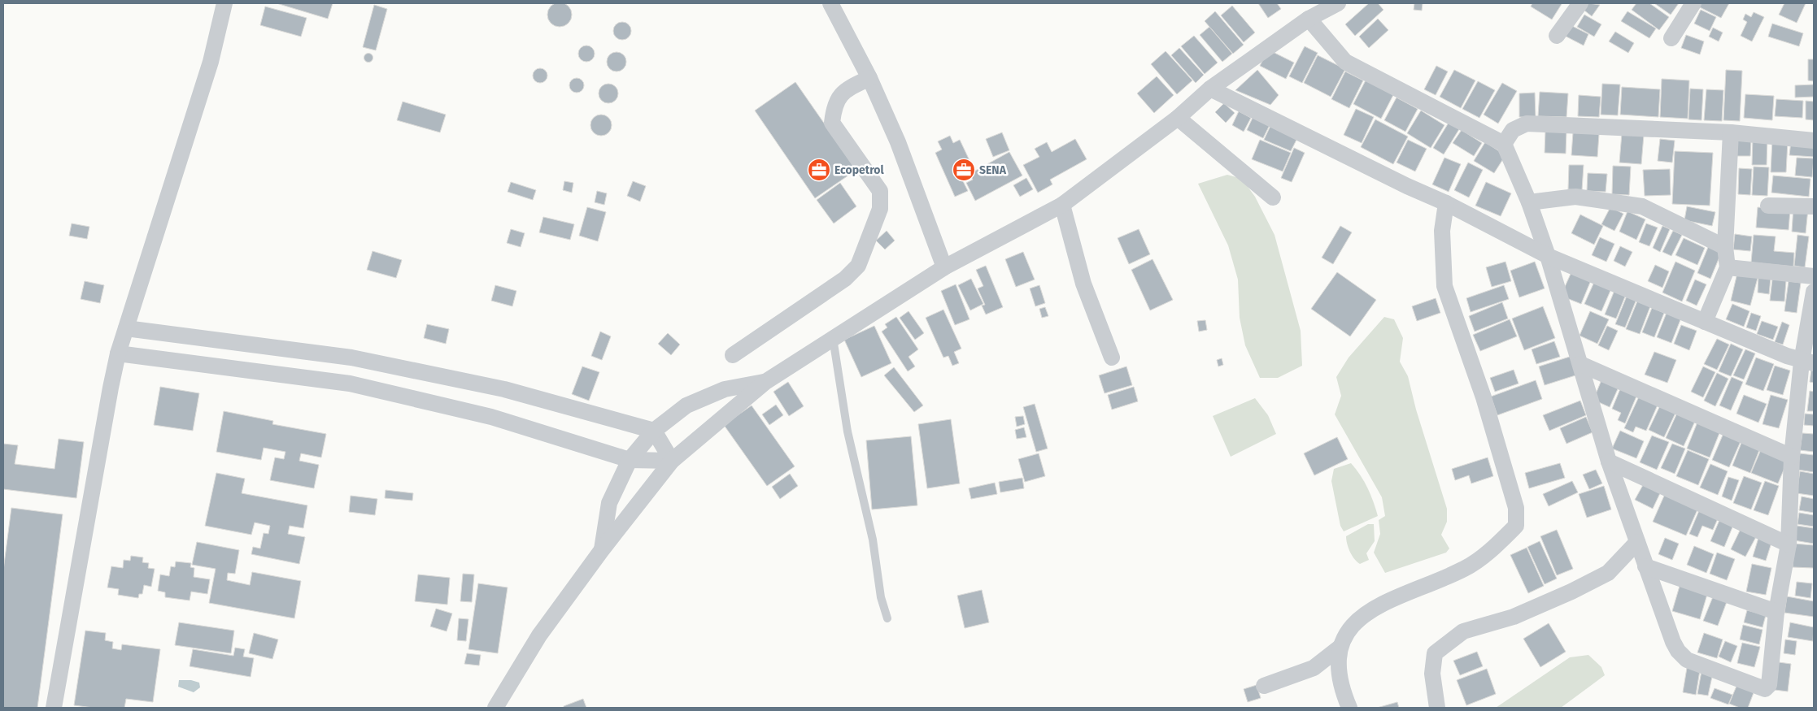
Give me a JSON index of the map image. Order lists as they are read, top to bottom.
{
  "places": {
    "office": ["Ecopetrol", "SENA"]
  }
}
